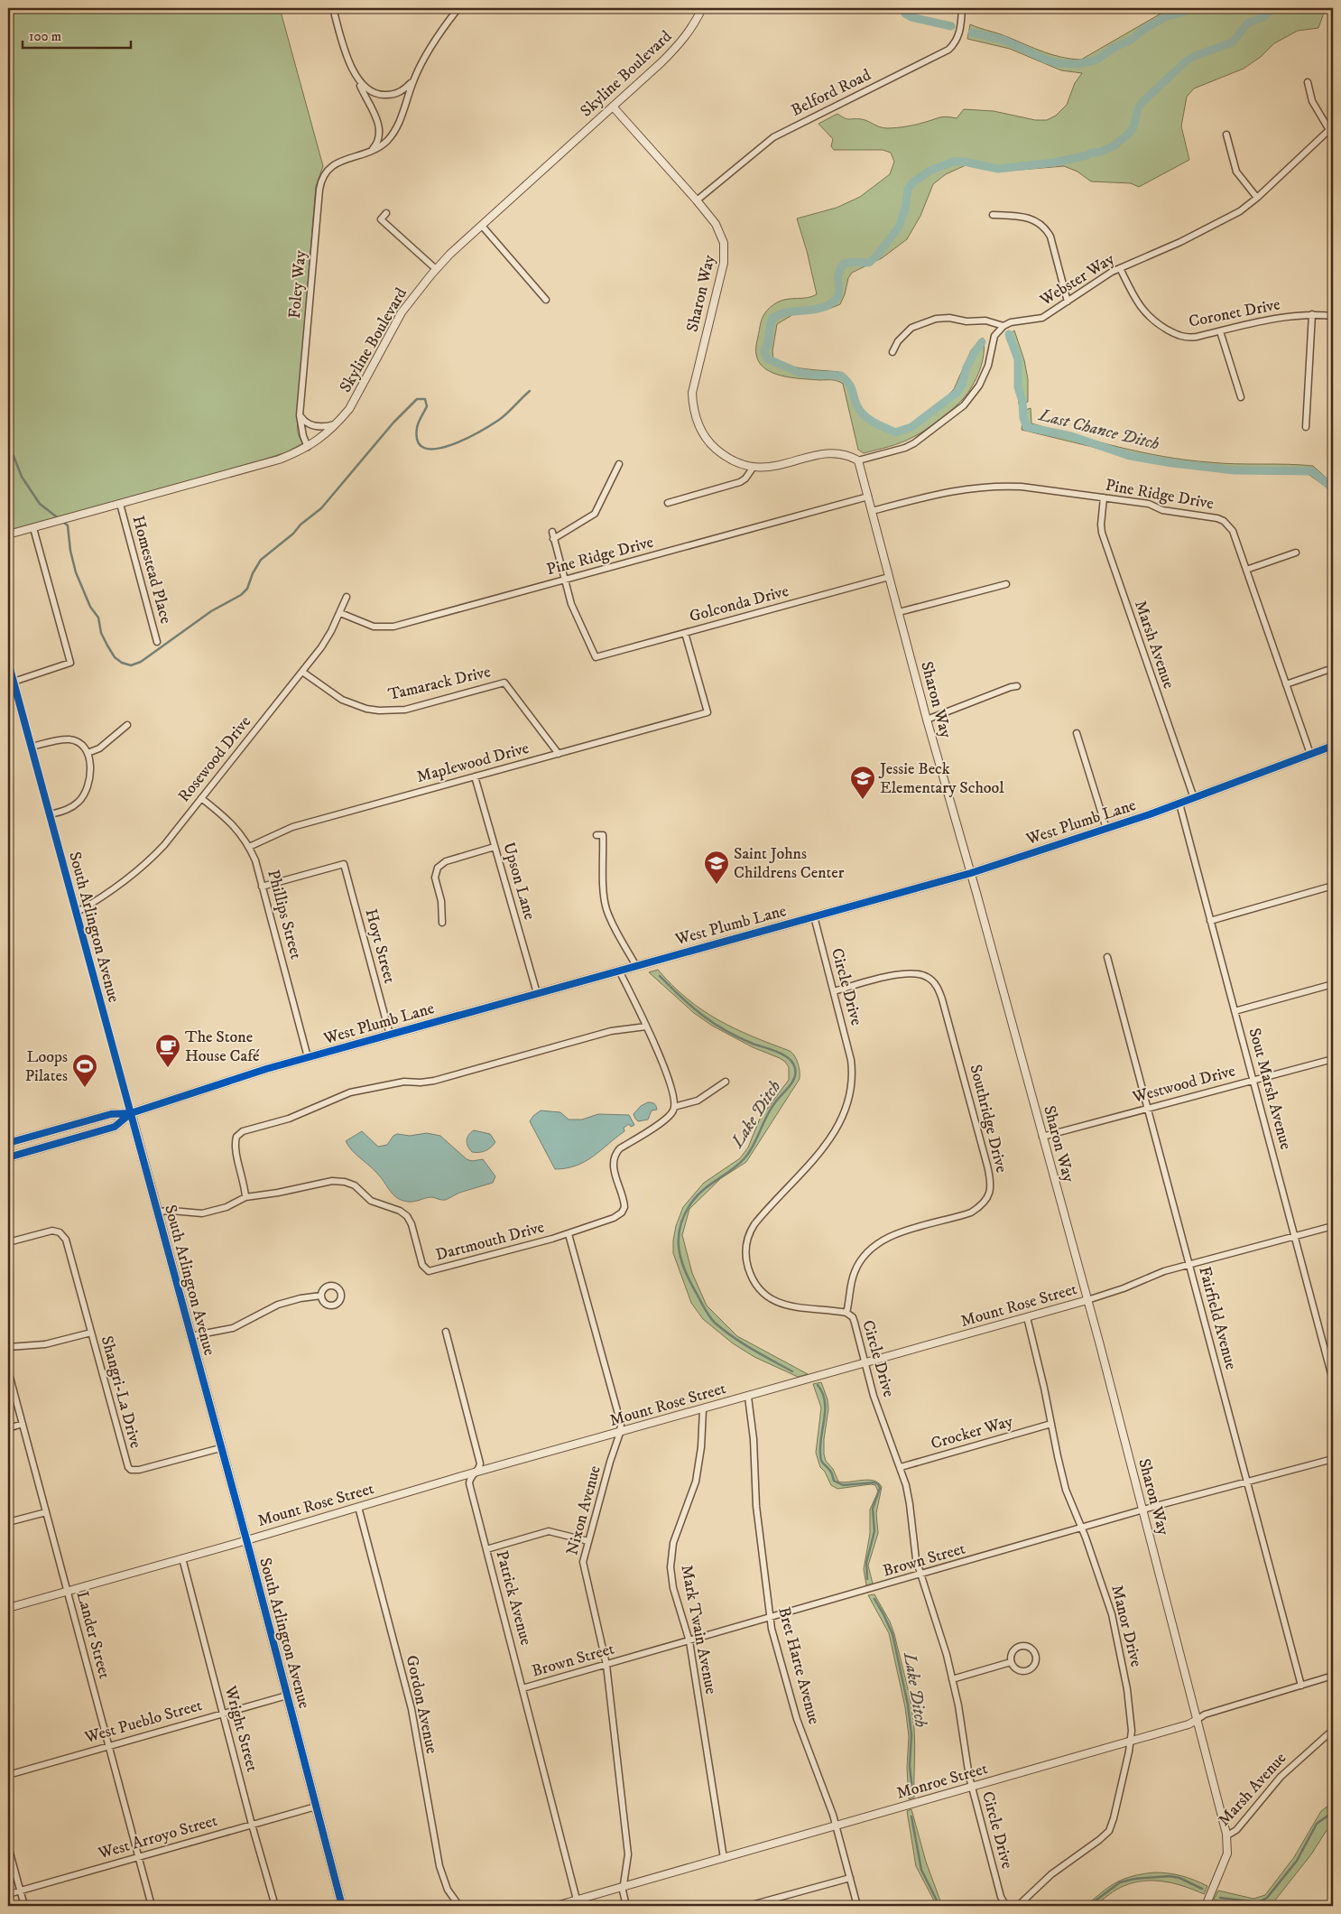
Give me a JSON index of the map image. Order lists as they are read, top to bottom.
{
  "streets": {
    "main road": ["West Plumb Lane", "South Arlington Avenue"],
    "street": [
      "Skyline Boulevard",
      "Belford Road",
      "Webster Way",
      "Foley Way",
      "Sharon Way",
      "Coronet Drive",
      "Pine Ridge Drive",
      "Homestead Place",
      "Golconda Drive",
      "Marsh Avenue",
      "Tamarack Drive",
      "Rosewood Drive",
      "Maplewood Drive",
      "Upson Lane",
      "Phillips Street",
      "Hoyt Street",
      "Circle Drive",
      "Westwood Drive",
      "Sout Marsh Avenue",
      "Southridge Drive",
      "Dartmouth Drive",
      "Mount Rose Street",
      "Fairfield Avenue",
      "Shangri-La Drive",
      "Crocker Way",
      "Nixon Avenue",
      "Brown Street",
      "Patrick Avenue",
      "Manor Drive",
      "Mark Twain Avenue",
      "Lander Street",
      "Bret Harte Avenue",
      "Gordon Avenue",
      "West Pueblo Street",
      "Wright Street",
      "Monroe Street",
      "West Arroyo Street"
    ]
  },
  "crossings": [
    ["Skyline Boulevard", "Foley Way"],
    ["Skyline Boulevard", "Sharon Way"],
    ["Skyline Boulevard", "Homestead Place"],
    ["Belford Road", "Sharon Way"],
    ["Webster Way", "Coronet Drive"],
    ["Sharon Way", "Pine Ridge Drive"],
    ["Sharon Way", "Golconda Drive"],
    ["Sharon Way", "Marsh Avenue"],
    ["Sharon Way", "West Plumb Lane"],
    ["Sharon Way", "Westwood Drive"],
    ["Sharon Way", "Mount Rose Street"],
    ["Sharon Way", "Brown Street"],
    ["Sharon Way", "Monroe Street"],
    ["Pine Ridge Drive", "Golconda Drive"],
    ["Pine Ridge Drive", "Marsh Avenue"],
    ["Pine Ridge Drive", "Rosewood Drive"],
    ["Pine Ridge Drive", "West Plumb Lane"],
    ["Golconda Drive", "Maplewood Drive"],
    ["Marsh Avenue", "West Plumb Lane"],
    ["Tamarack Drive", "Rosewood Drive"],
    ["Tamarack Drive", "Maplewood Drive"],
    ["Rosewood Drive", "Phillips Street"],
    ["Rosewood Drive", "South Arlington Avenue"],
    ["Maplewood Drive", "Upson Lane"],
    ["Maplewood Drive", "Phillips Street"],
    ["West Plumb Lane", "Upson Lane"],
    ["West Plumb Lane", "Phillips Street"],
    ["West Plumb Lane", "South Arlington Avenue"],
    ["West Plumb Lane", "Hoyt Street"],
    ["West Plumb Lane", "Circle Drive"],
    ["West Plumb Lane", "Sout Marsh Avenue"],
    ["Phillips Street", "Hoyt Street"],
    ["South Arlington Avenue", "Dartmouth Drive"],
    ["South Arlington Avenue", "Mount Rose Street"],
    ["South Arlington Avenue", "Shangri-La Drive"],
    ["South Arlington Avenue", "West Pueblo Street"],
    ["South Arlington Avenue", "West Arroyo Street"],
    ["Circle Drive", "Southridge Drive"],
    ["Circle Drive", "Mount Rose Street"],
    ["Circle Drive", "Crocker Way"],
    ["Circle Drive", "Brown Street"],
    ["Circle Drive", "Monroe Street"],
    ["Westwood Drive", "Sout Marsh Avenue"],
    ["Westwood Drive", "Fairfield Avenue"],
    ["Sout Marsh Avenue", "Mount Rose Street"],
    ["Dartmouth Drive", "Nixon Avenue"],
    ["Mount Rose Street", "Fairfield Avenue"],
    ["Mount Rose Street", "Nixon Avenue"],
    ["Mount Rose Street", "Patrick Avenue"],
    ["Mount Rose Street", "Manor Drive"],
    ["Mount Rose Street", "Mark Twain Avenue"],
    ["Mount Rose Street", "Lander Street"],
    ["Mount Rose Street", "Bret Harte Avenue"],
    ["Mount Rose Street", "Gordon Avenue"],
    ["Mount Rose Street", "Wright Street"],
    ["Fairfield Avenue", "Brown Street"],
    ["Fairfield Avenue", "Monroe Street"],
    ["Crocker Way", "Manor Drive"],
    ["Nixon Avenue", "Brown Street"],
    ["Nixon Avenue", "Monroe Street"],
    ["Brown Street", "Patrick Avenue"],
    ["Brown Street", "Manor Drive"],
    ["Brown Street", "Mark Twain Avenue"],
    ["Brown Street", "Bret Harte Avenue"],
    ["Patrick Avenue", "Monroe Street"],
    ["Manor Drive", "Monroe Street"],
    ["Mark Twain Avenue", "Monroe Street"],
    ["Lander Street", "West Pueblo Street"],
    ["Lander Street", "West Arroyo Street"],
    ["Bret Harte Avenue", "Monroe Street"],
    ["West Pueblo Street", "Wright Street"],
    ["Wright Street", "West Arroyo Street"]
  ],
  "water": ["Last Chance Ditch", "Lake Ditch"],
  "places": {
    "school or university": ["Jessie Beck Elementary School", "Saint Johns Childrens Center"],
    "cafe": ["The Stone House Café"],
    "sports": ["Loops Pilates"]
  },
  "scale_bar": "100 m"
}
